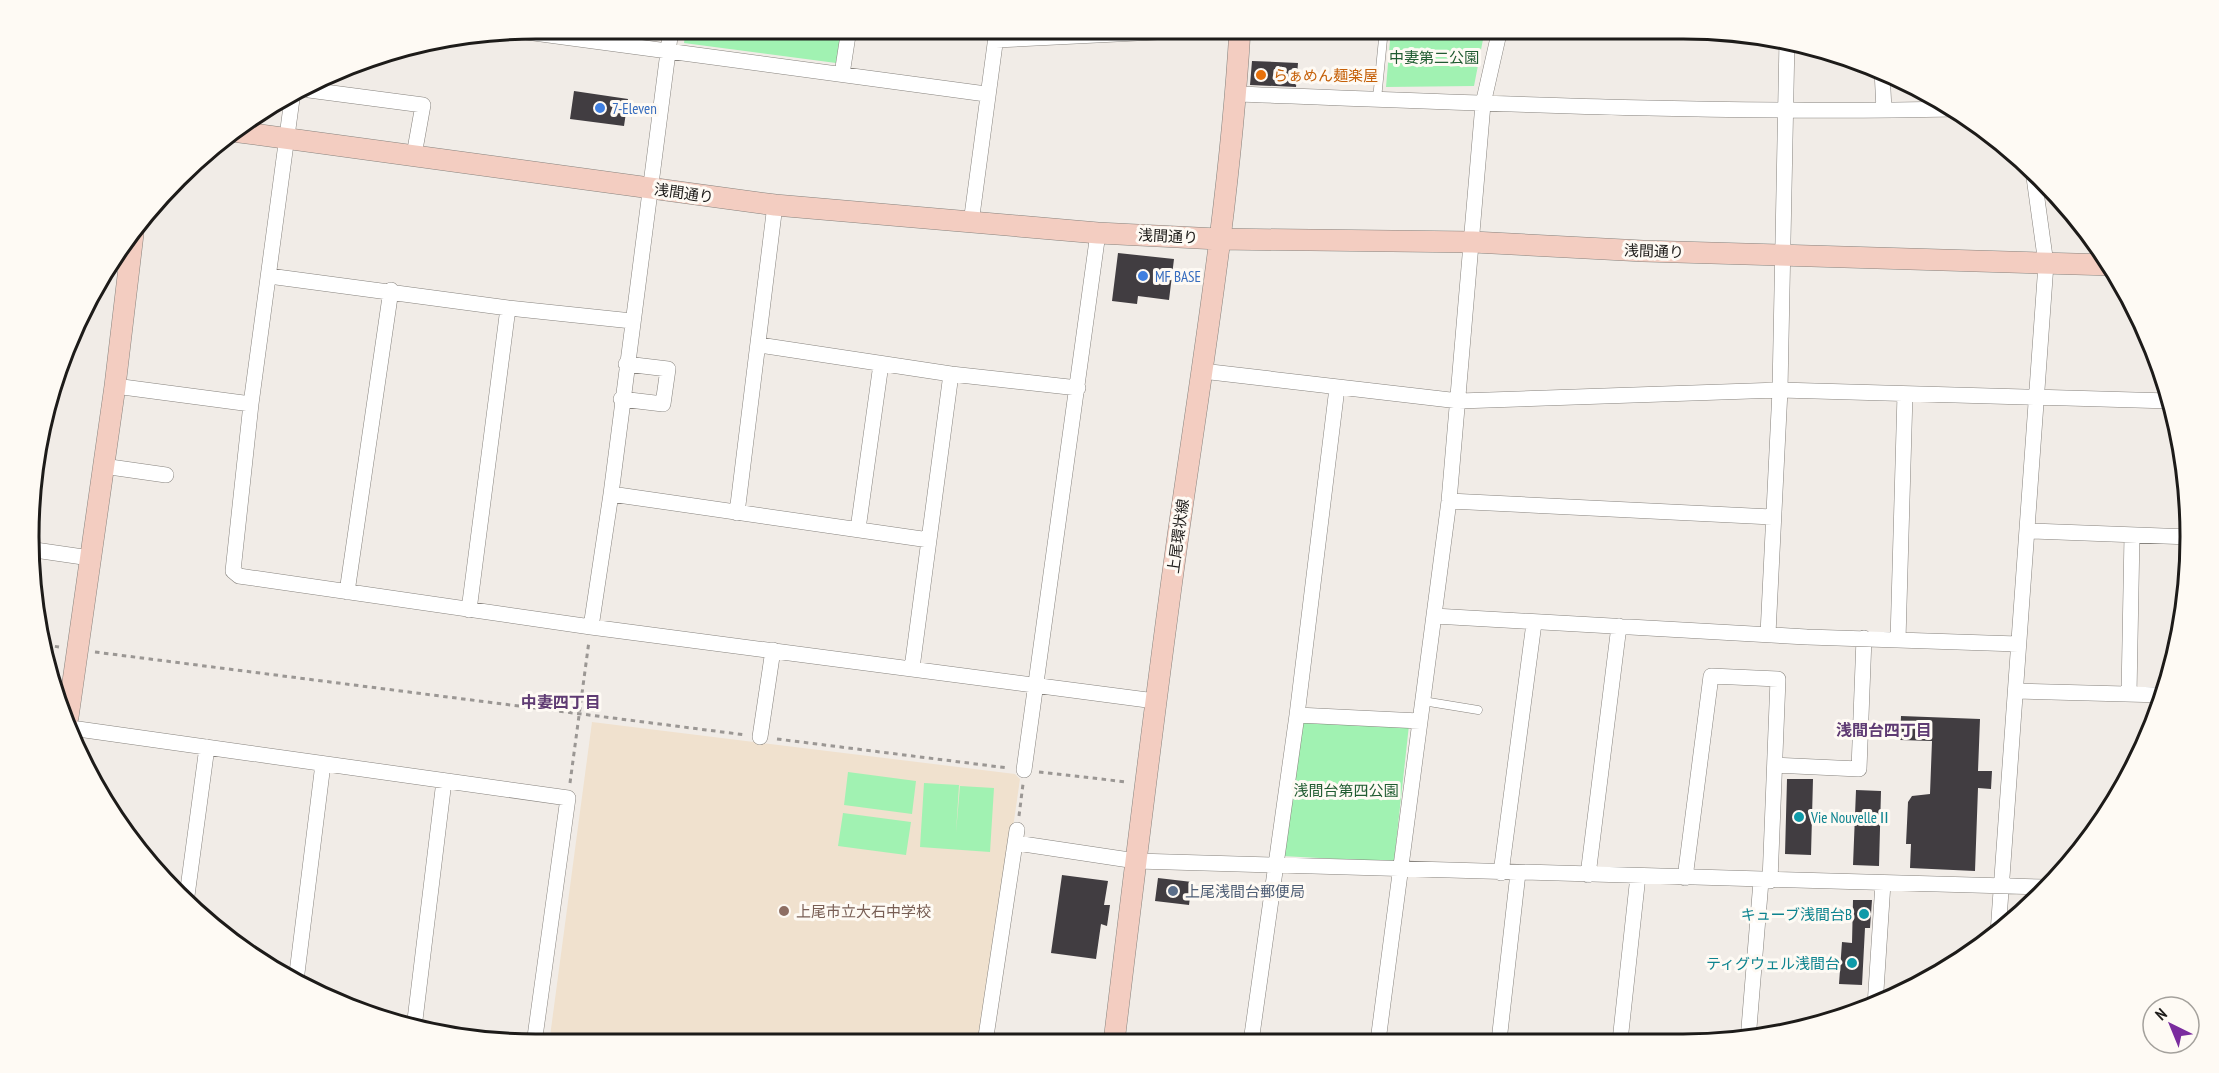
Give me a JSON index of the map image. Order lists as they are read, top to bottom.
{
  "streets": {
    "street": ["浅間通り", "上尾環状線"]
  },
  "crossings": [
    ["浅間通り", "上尾環状線"]
  ],
  "districts": ["中妻四丁目", "浅間台四丁目"],
  "parks": ["中妻第二公園", "浅間台第四公園"],
  "places": [
    "らぁめん麺楽屋",
    "7-Eleven",
    "MF BASE",
    "Vie NouvelleⅡ",
    "上尾浅間台郵便局",
    "上尾市立大石中学校",
    "キューブ浅間台B",
    "ティグウェル浅間台"
  ],
  "north": "top left"
}
